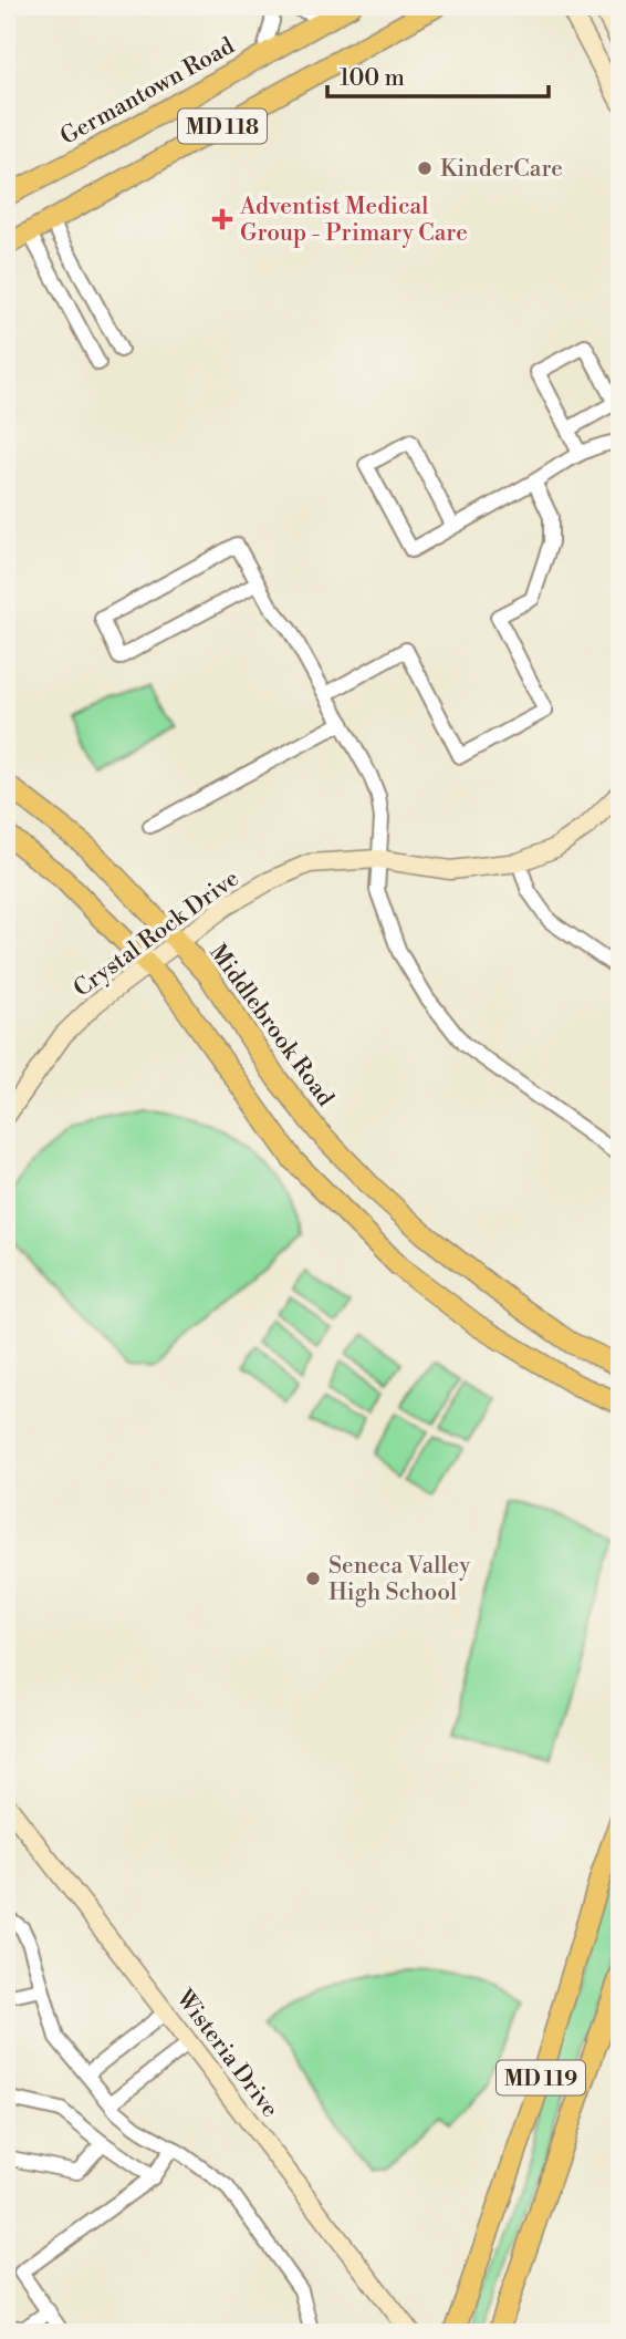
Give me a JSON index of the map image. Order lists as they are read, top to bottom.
{
  "streets": {
    "main road": [
      "Germantown Road",
      "MD 118",
      "Middlebrook Road",
      "MD 119"
    ],
    "street": ["Crystal Rock Drive", "Wisteria Drive"]
  },
  "crossings": [
    ["Crystal Rock Drive", "Middlebrook Road"]
  ],
  "places": {
    "other": ["KinderCare", "Seneca Valley High School"],
    "health": ["Adventist Medical Group - Primary Care"]
  },
  "scale_bar": "100 m"
}
